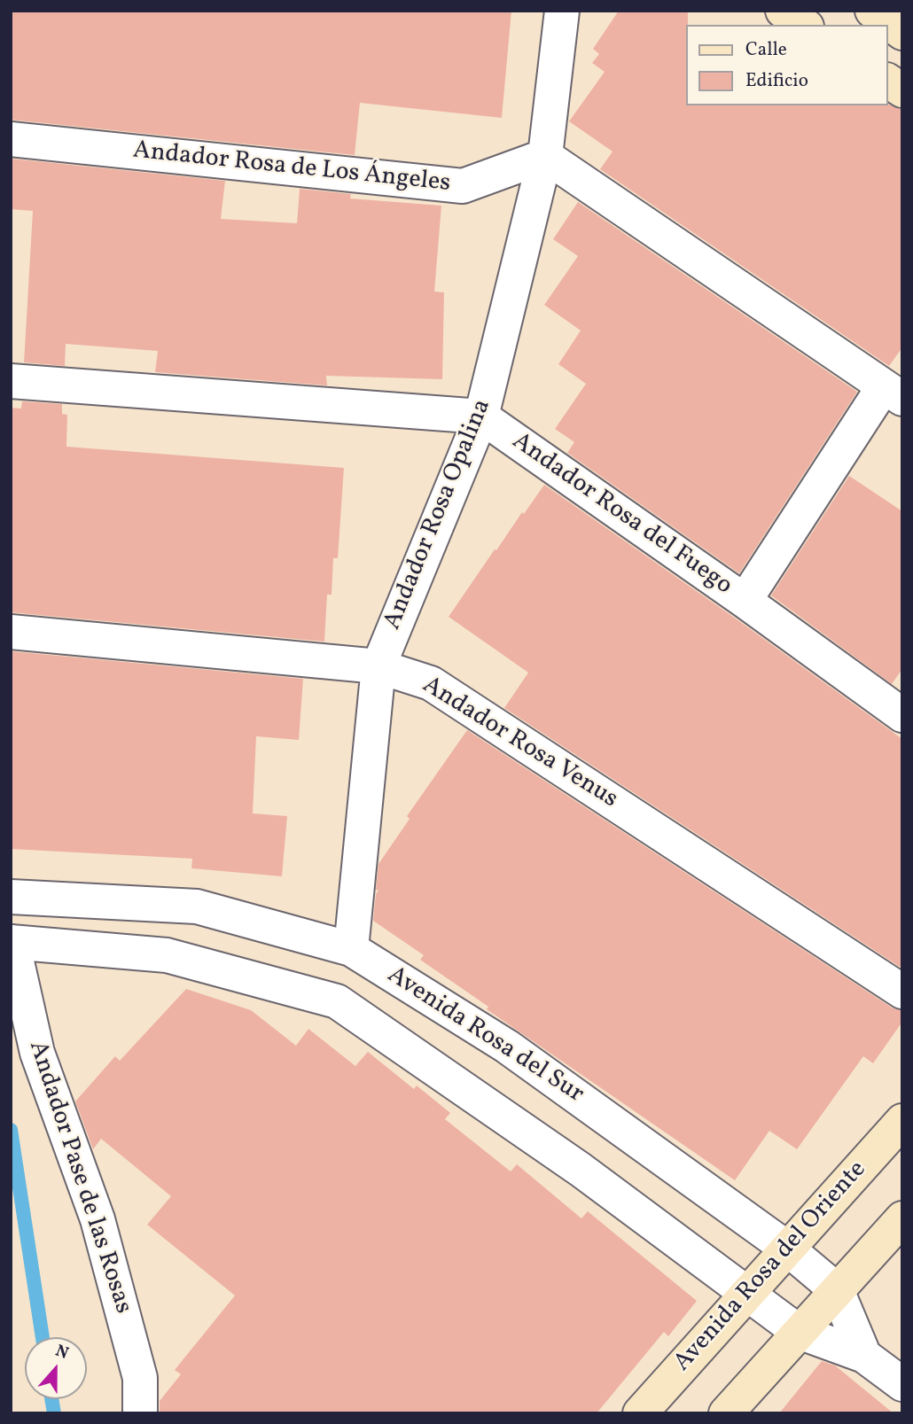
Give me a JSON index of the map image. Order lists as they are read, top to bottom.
{
  "streets": {
    "street": [
      "Andador Rosa de Los Ángeles",
      "Andador Rosa Opalina",
      "Andador Rosa del Fuego",
      "Andador Rosa Venus",
      "Avenida Rosa del Sur",
      "Andador Pase de las Rosas",
      "Avenida Rosa del Oriente"
    ]
  },
  "crossings": [
    ["Andador Rosa de Los Ángeles", "Andador Rosa Opalina"],
    ["Andador Rosa Opalina", "Andador Rosa del Fuego"],
    ["Andador Rosa Opalina", "Andador Rosa Venus"],
    ["Andador Rosa Opalina", "Avenida Rosa del Sur"],
    ["Avenida Rosa del Sur", "Avenida Rosa del Oriente"]
  ],
  "legend": ["Calle", "Edificio"],
  "north": "top"
}
